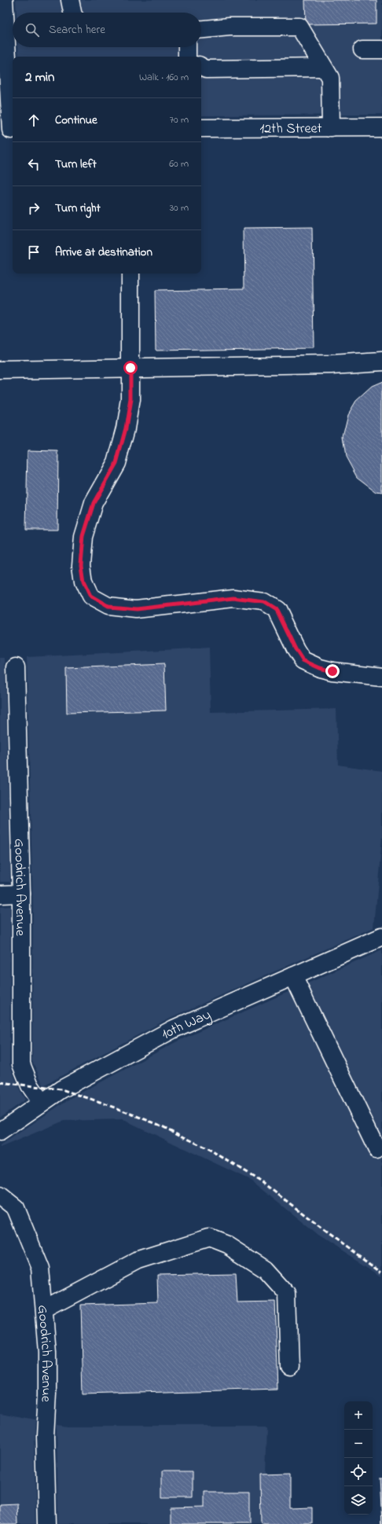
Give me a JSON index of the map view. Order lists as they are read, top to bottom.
{
  "streets": {
    "street": ["12th Street", "Goodrich Avenue", "10th Way"]
  },
  "crossings": [
    ["Goodrich Avenue", "10th Way"]
  ],
  "page": {
    "search": "Search here",
    "heading": ["2 min", "Walk · 160 m"],
    "list": [
      ["Continue", "70 m"],
      ["Turn left", "60 m"],
      ["Turn right", "30 m"],
      "Arrive at destination"
    ],
    "map_buttons": ["+", "−"]
  }
}
